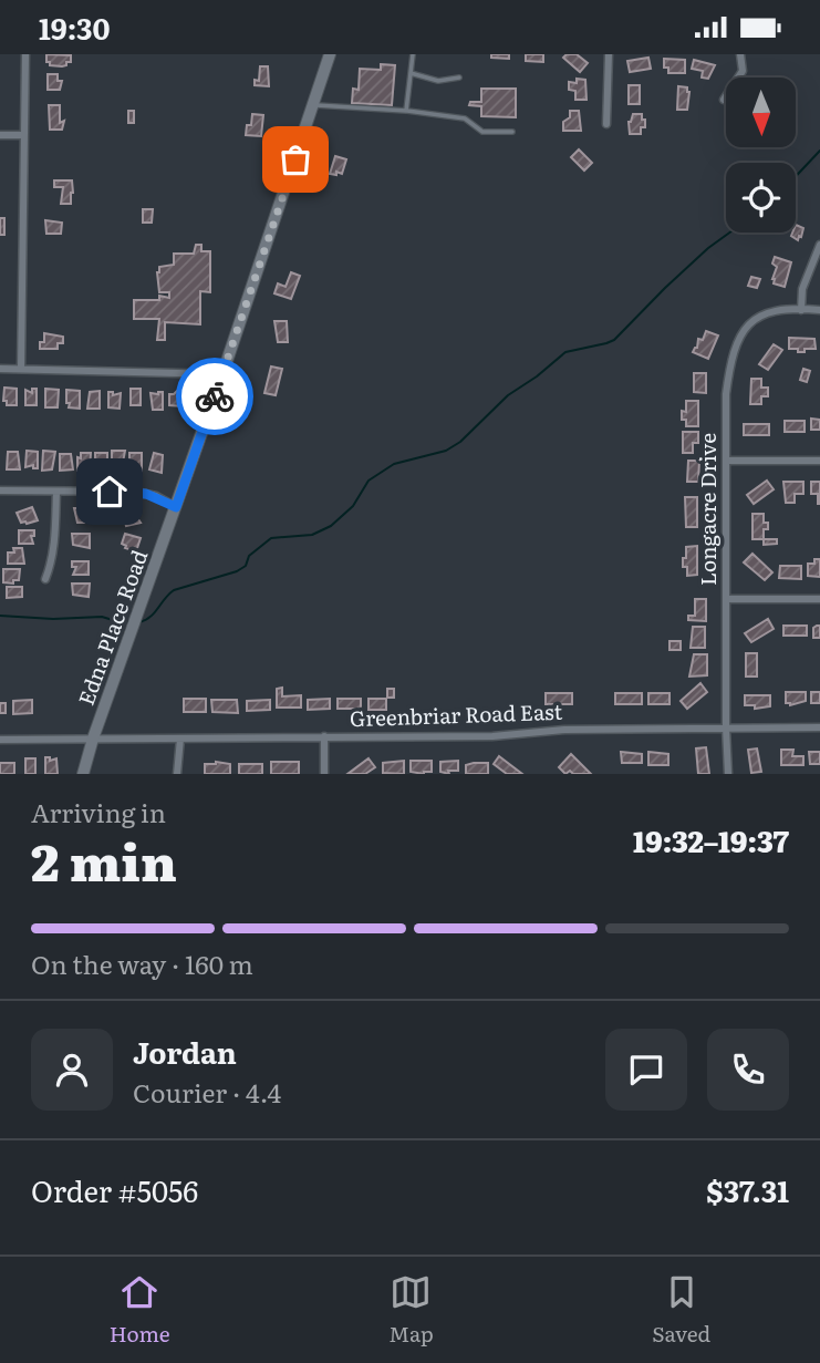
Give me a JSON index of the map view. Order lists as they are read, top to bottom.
{
  "streets": {
    "street": ["Longacre Drive", "Edna Place Road", "Greenbriar Road East"]
  },
  "crossings": [
    ["Longacre Drive", "Greenbriar Road East"],
    ["Edna Place Road", "Greenbriar Road East"]
  ],
  "north": "bottom",
  "page": {
    "status": "19:30",
    "heading": ["2 min", "Arriving in", "19:32–19:37"],
    "panel": [
      "Jordan",
      "Courier · 4.4",
      "Order #5056",
      "$37.31"
    ],
    "bar": "On the way · 160 m",
    "tabs": ["Home", "Map", "Saved"]
  }
}
